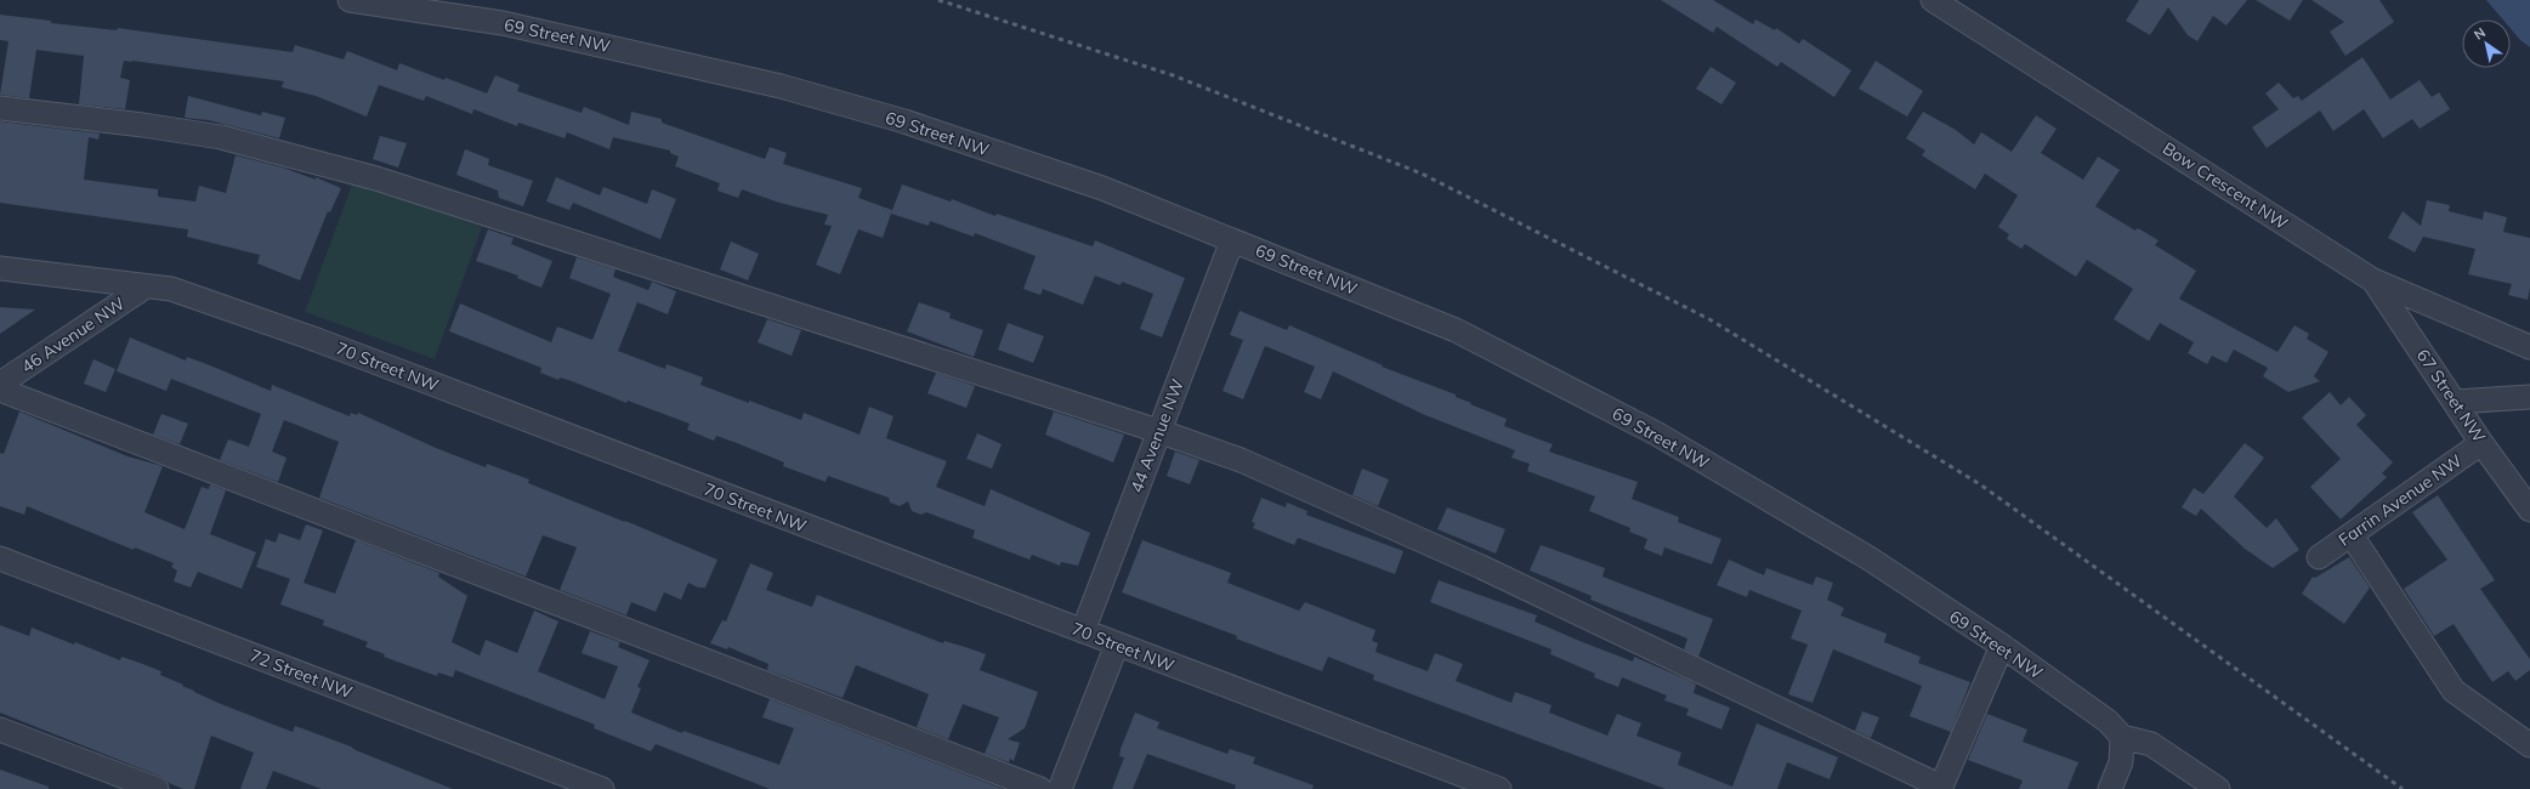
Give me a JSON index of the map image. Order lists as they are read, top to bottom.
{
  "streets": {
    "street": [
      "69 Street NW",
      "Bow Crescent NW",
      "46 Avenue NW",
      "70 Street NW",
      "67 Street NW",
      "44 Avenue NW",
      "Farrin Avenue NW",
      "72 Street NW"
    ]
  },
  "crossings": [
    ["69 Street NW", "44 Avenue NW"],
    ["Bow Crescent NW", "67 Street NW"],
    ["46 Avenue NW", "70 Street NW"],
    ["70 Street NW", "44 Avenue NW"],
    ["67 Street NW", "Farrin Avenue NW"]
  ],
  "north": "top left"
}
